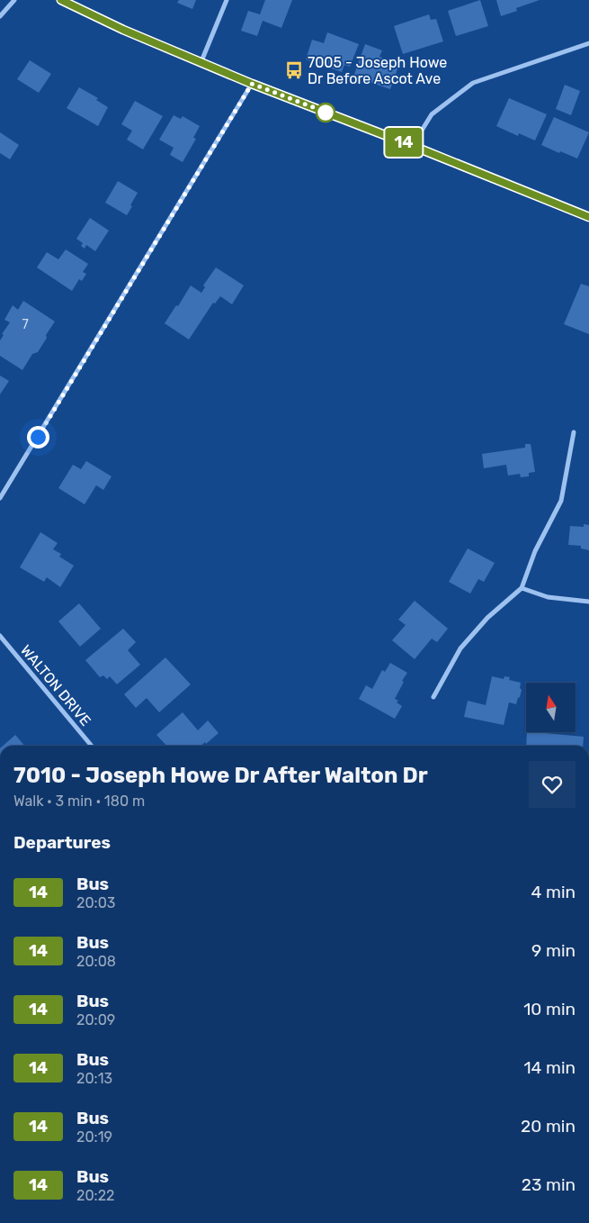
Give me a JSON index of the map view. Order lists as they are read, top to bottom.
{
  "streets": {
    "street": ["WALTON DRIVE"]
  },
  "places": {
    "bus stop": ["7005 - Joseph Howe Dr Before Ascot Ave"]
  },
  "lines": ["bus line 14"],
  "house_numbers": ["7"],
  "north": "top",
  "page": {
    "on_map": "14",
    "heading": [
      ["7010 - Joseph Howe Dr After Walton Dr", "Walk · 3 min · 180 m"],
      "Departures"
    ],
    "list": [
      {
        "mark": "14",
        "name": "Bus",
        "note": "20:03",
        "value": "4 min"
      },
      {
        "mark": "14",
        "name": "Bus",
        "note": "20:08",
        "value": "9 min"
      },
      {
        "mark": "14",
        "name": "Bus",
        "note": "20:09",
        "value": "10 min"
      },
      {
        "mark": "14",
        "name": "Bus",
        "note": "20:13",
        "value": "14 min"
      },
      {
        "mark": "14",
        "name": "Bus",
        "note": "20:19",
        "value": "20 min"
      },
      {
        "mark": "14",
        "name": "Bus",
        "note": "20:22",
        "value": "23 min"
      }
    ]
  }
}
